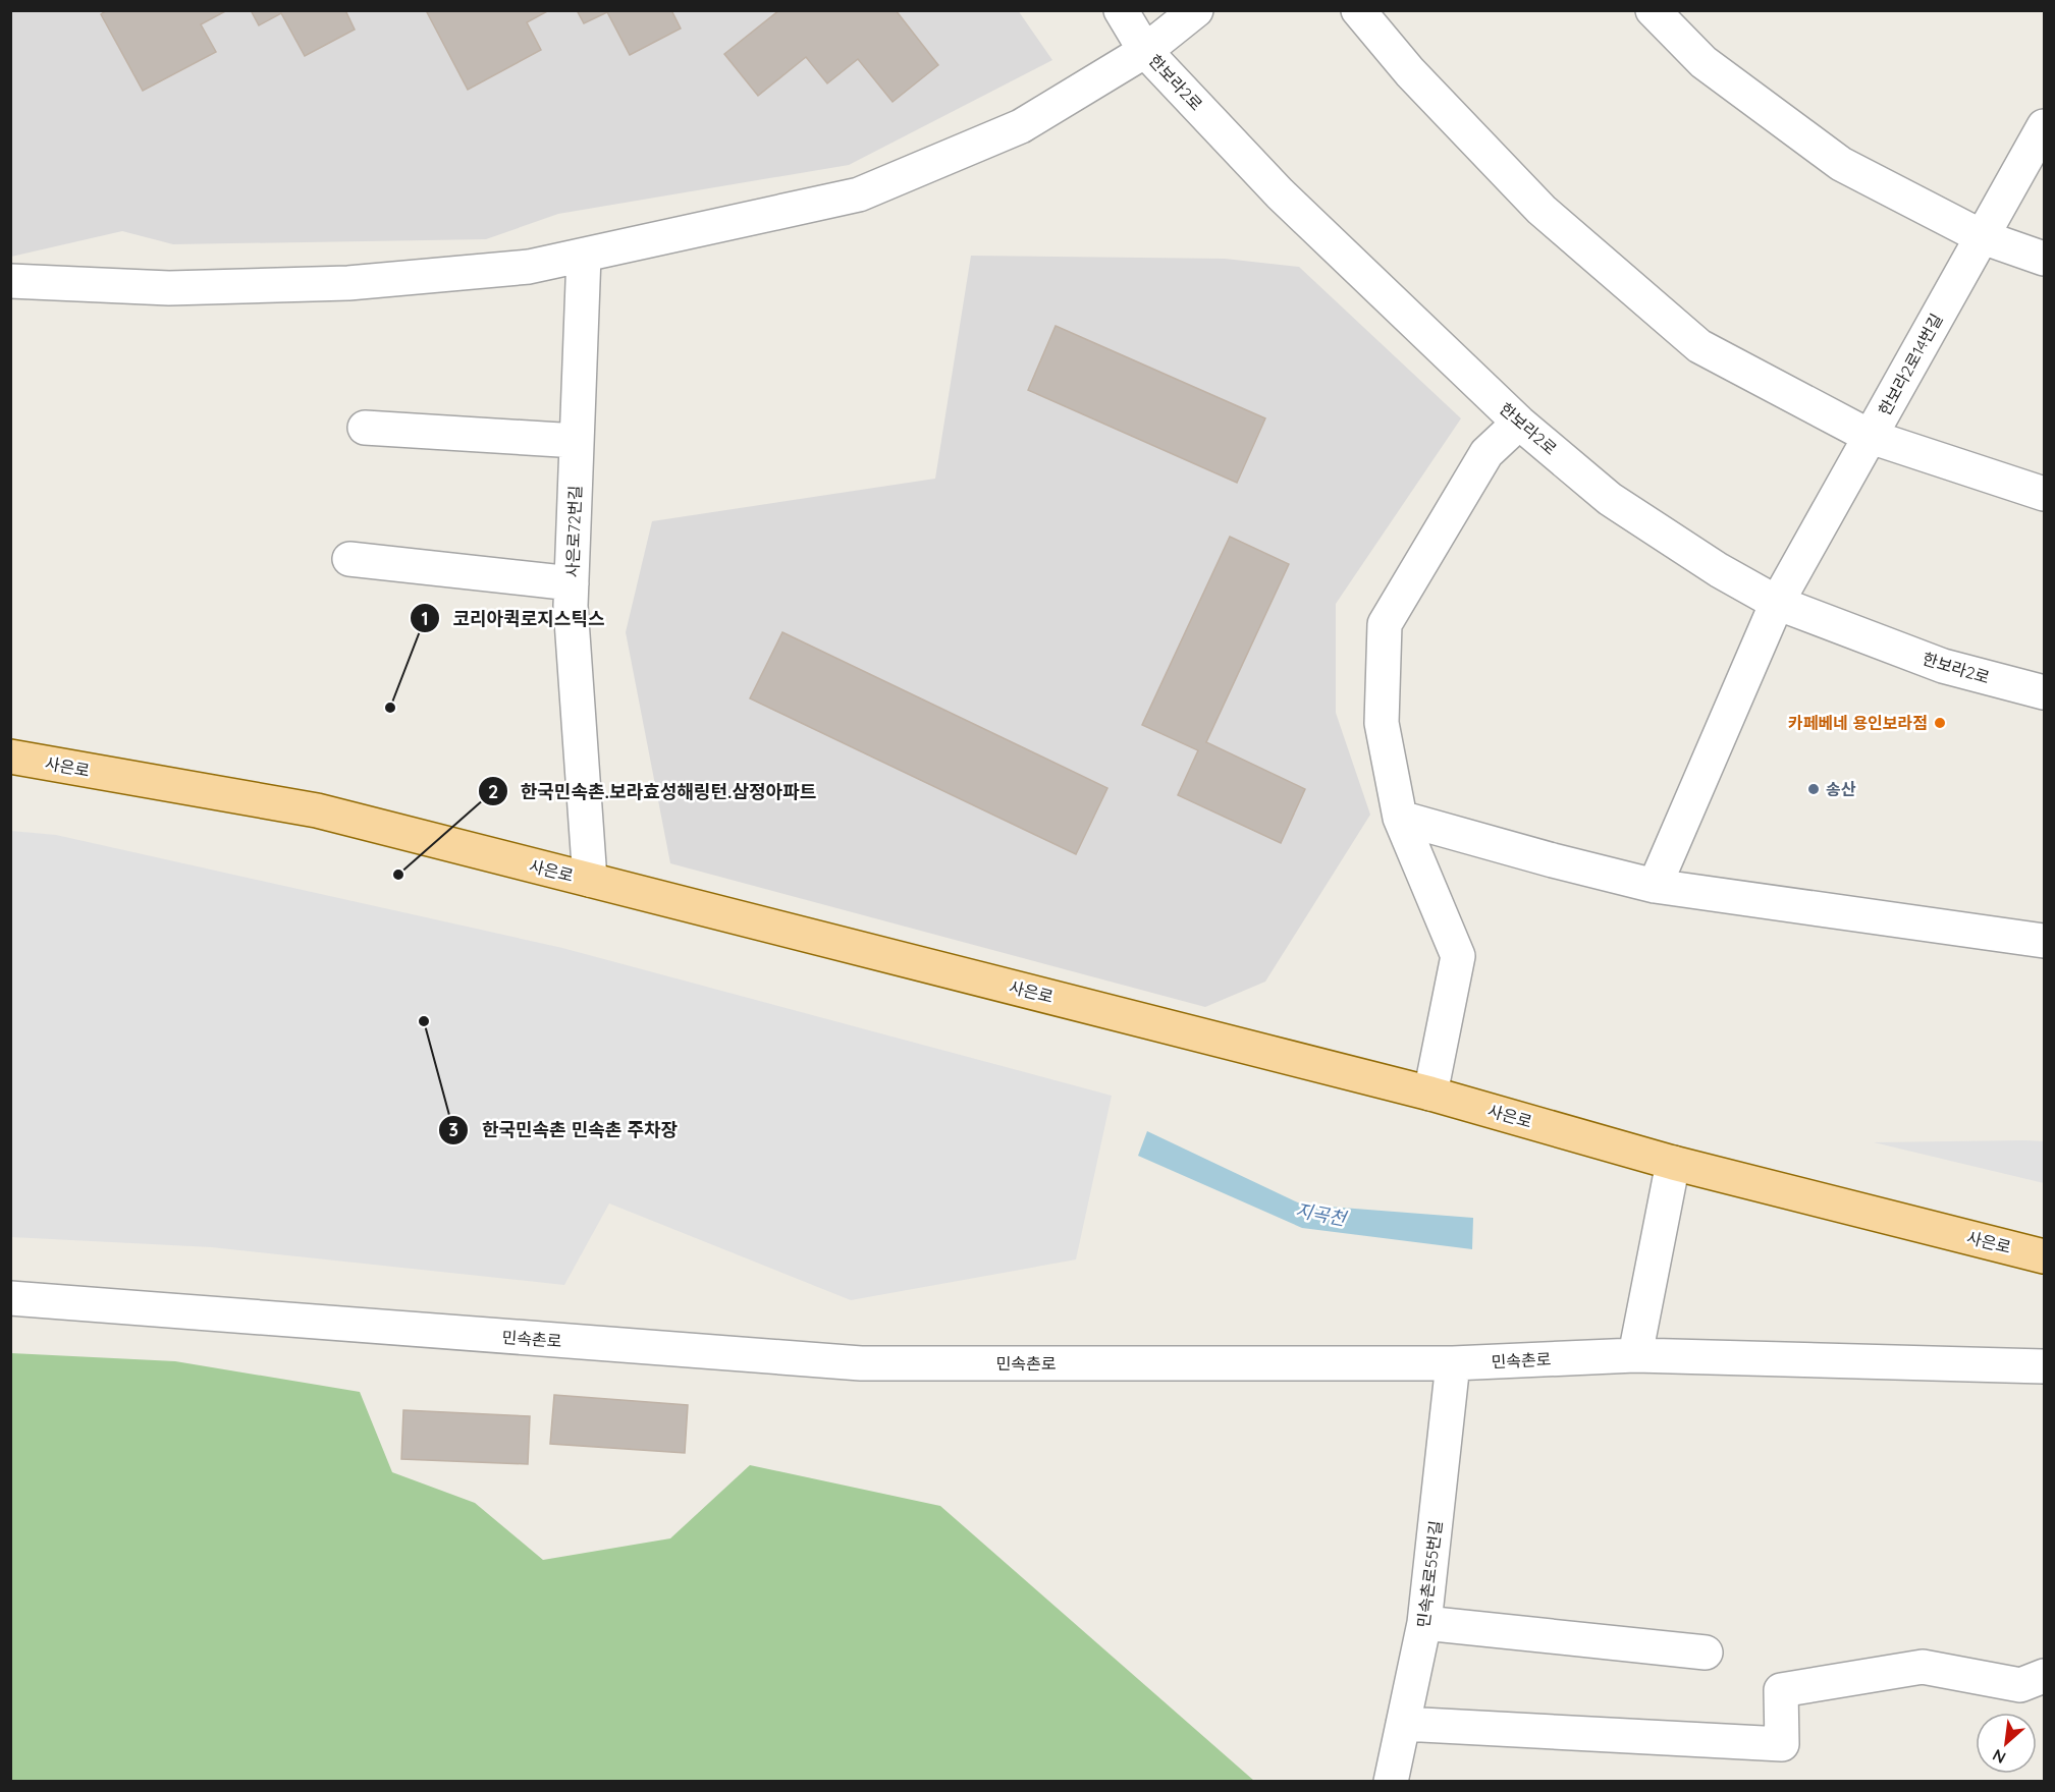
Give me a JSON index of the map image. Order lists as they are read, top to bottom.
{
  "streets": {
    "main road": ["사은로"],
    "street": [
      "한보라2로",
      "한보라2로14번길",
      "사은로72번길",
      "민속촌로",
      "민속촌로55번길"
    ]
  },
  "crossings": [
    ["한보라2로", "한보라2로14번길"],
    ["사은로72번길", "사은로"],
    ["민속촌로", "민속촌로55번길"]
  ],
  "water": ["지곡천"],
  "places": [
    "코리아퀵로지스틱스",
    "카페베네 용인보라점",
    "송산",
    "한국민속촌.보라효성해링턴.삼정아파트",
    "한국민속촌 민속촌 주차장"
  ],
  "north": "bottom left"
}
